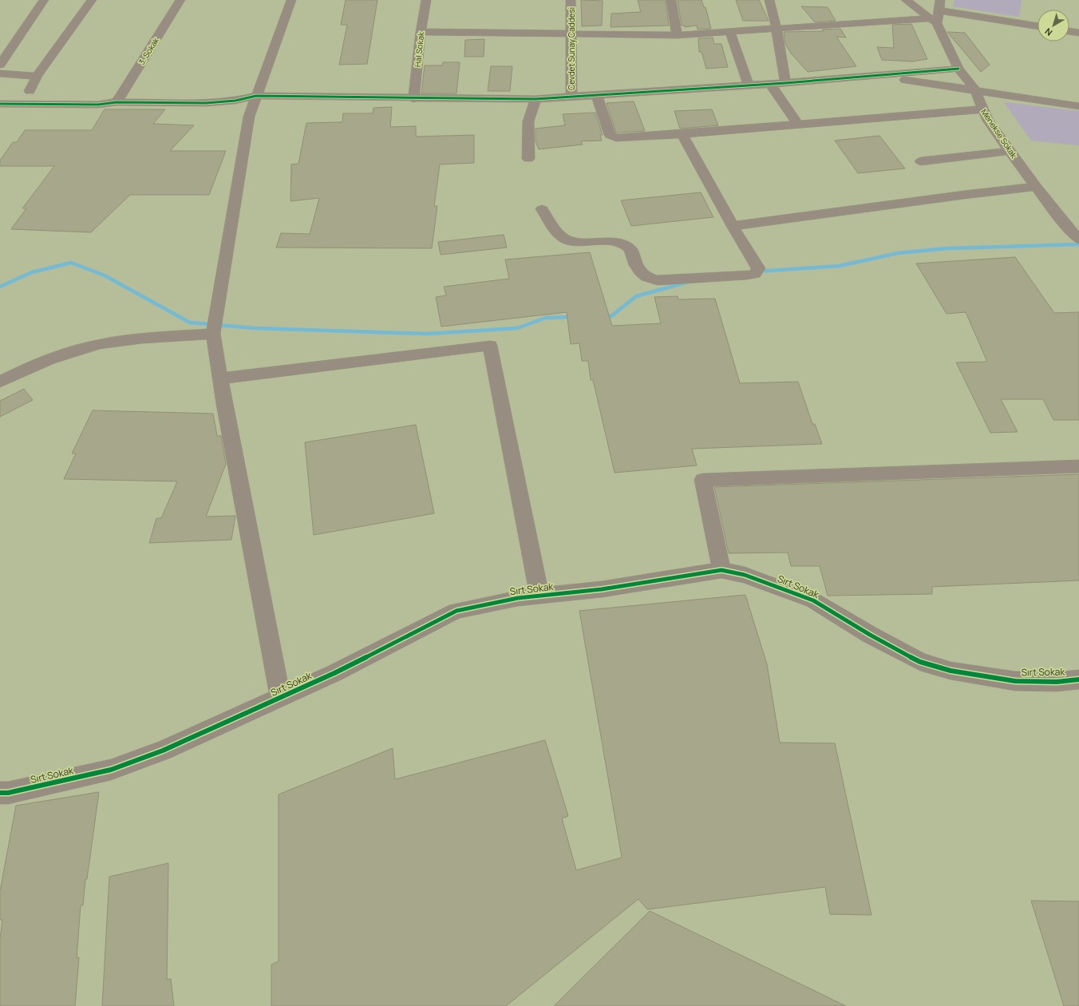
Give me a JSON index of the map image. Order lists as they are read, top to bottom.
{
  "streets": {
    "street": [
      "Cevdet Sunay Caddesi",
      "Hal Sokak",
      "3. Sokak",
      "Menekse Sokak",
      "Sırt Sokak"
    ]
  },
  "north": "bottom left"
}
